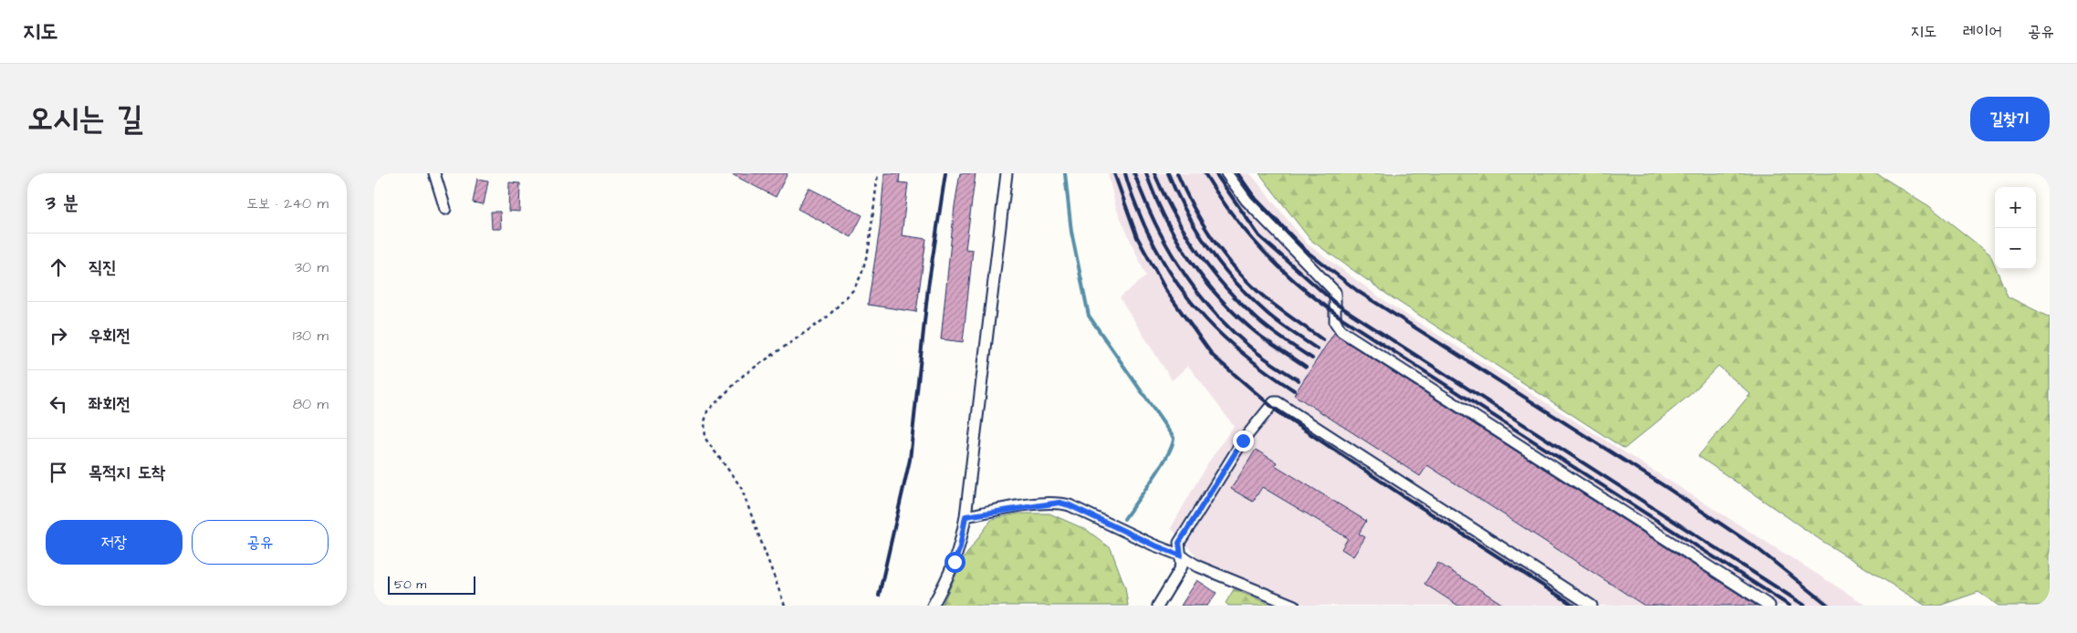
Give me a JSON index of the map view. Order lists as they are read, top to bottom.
{
  "scale_bar": "50 m",
  "page": {
    "header": "지도",
    "nav": ["지도", "레이어", "공유"],
    "title": "오시는 길",
    "buttons": [
      "길찾기",
      ["저장", "공유"]
    ],
    "heading": ["3 분", "도보 · 240 m"],
    "map_buttons": ["+", "−"],
    "list": [
      ["직진", "30 m"],
      ["우회전", "130 m"],
      ["좌회전", "80 m"],
      "목적지 도착"
    ],
    "scale": "50 m"
  }
}
